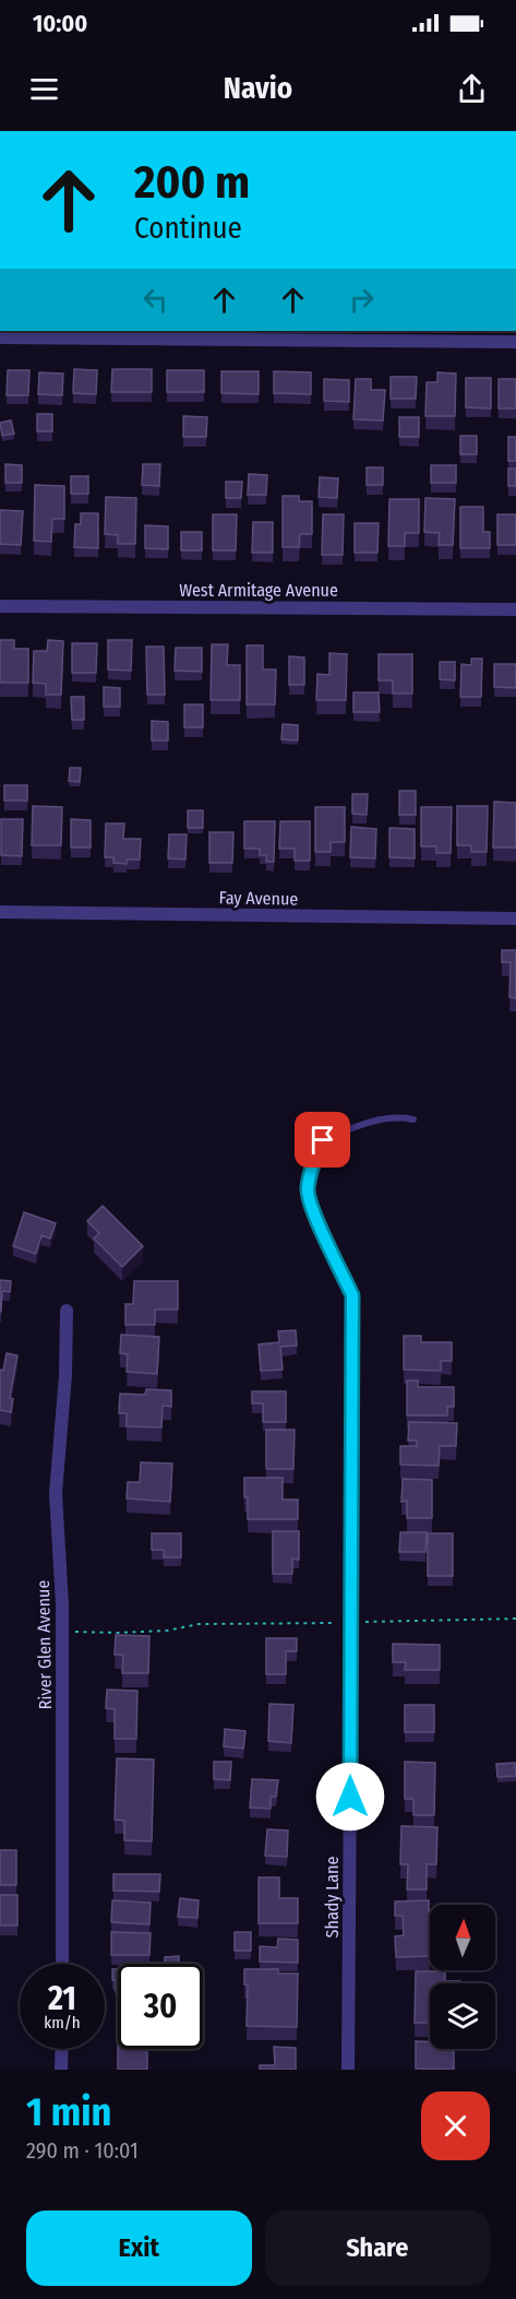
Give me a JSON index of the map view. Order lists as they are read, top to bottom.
{
  "streets": {
    "street": [
      "West Armitage Avenue",
      "Fay Avenue",
      "River Glen Avenue",
      "Shady Lane"
    ]
  },
  "north": "top",
  "page": {
    "status": "10:00",
    "header": "Navio",
    "turn": ["200 m", "Continue"],
    "speed": "21 km/h",
    "limit": "30",
    "heading": ["1 min", "290 m · 10:01"],
    "buttons": ["Exit", "Share"]
  }
}
